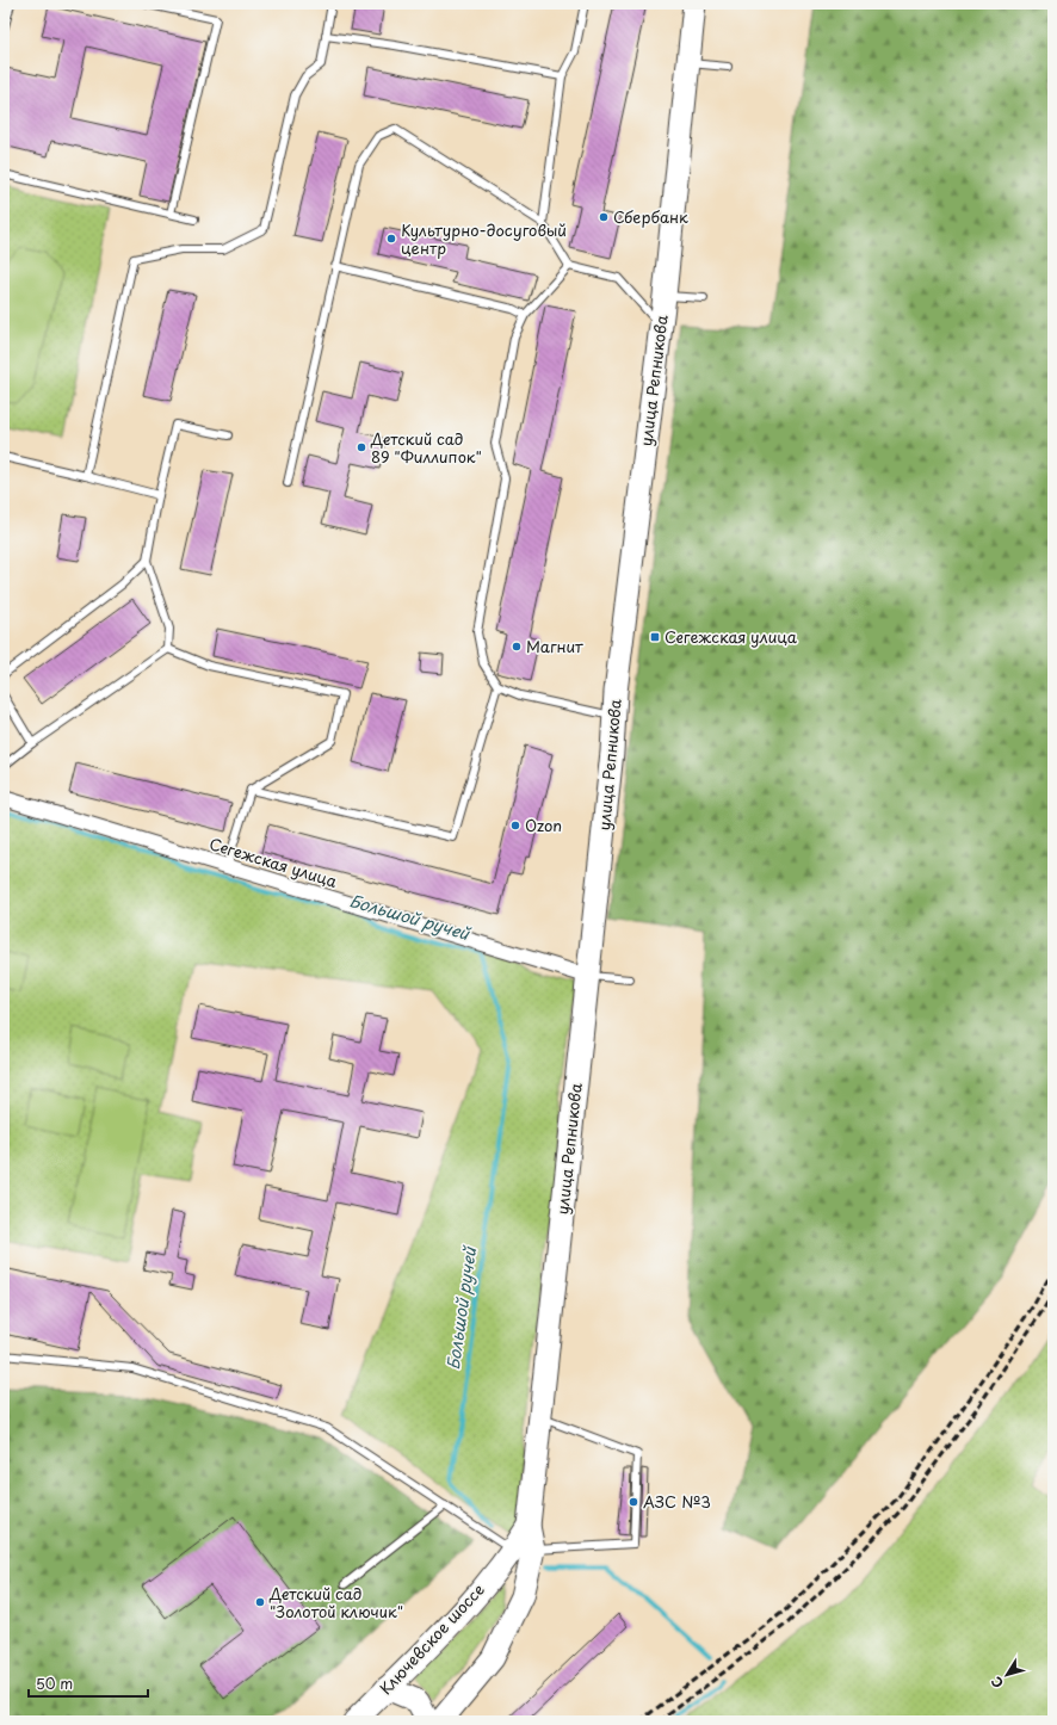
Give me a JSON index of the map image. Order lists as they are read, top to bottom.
{
  "streets": {
    "main road": ["улица Репникова", "Ключевское шоссе"],
    "street": ["Сегежская улица"]
  },
  "crossings": [
    ["улица Репникова", "Сегежская улица"],
    ["улица Репникова", "Ключевское шоссе"]
  ],
  "water": ["Большой ручей"],
  "places": {
    "other": [
      "Сбербанк",
      "Культурно-досуговый центр",
      "Детский сад 89 \"Филлипок\"",
      "Магнит",
      "Ozon",
      "АЗС №3",
      "Детский сад \"Золотой ключик\""
    ],
    "transit": ["Сегежская улица"]
  },
  "scale_bar": "50 m",
  "north": "bottom left"
}
